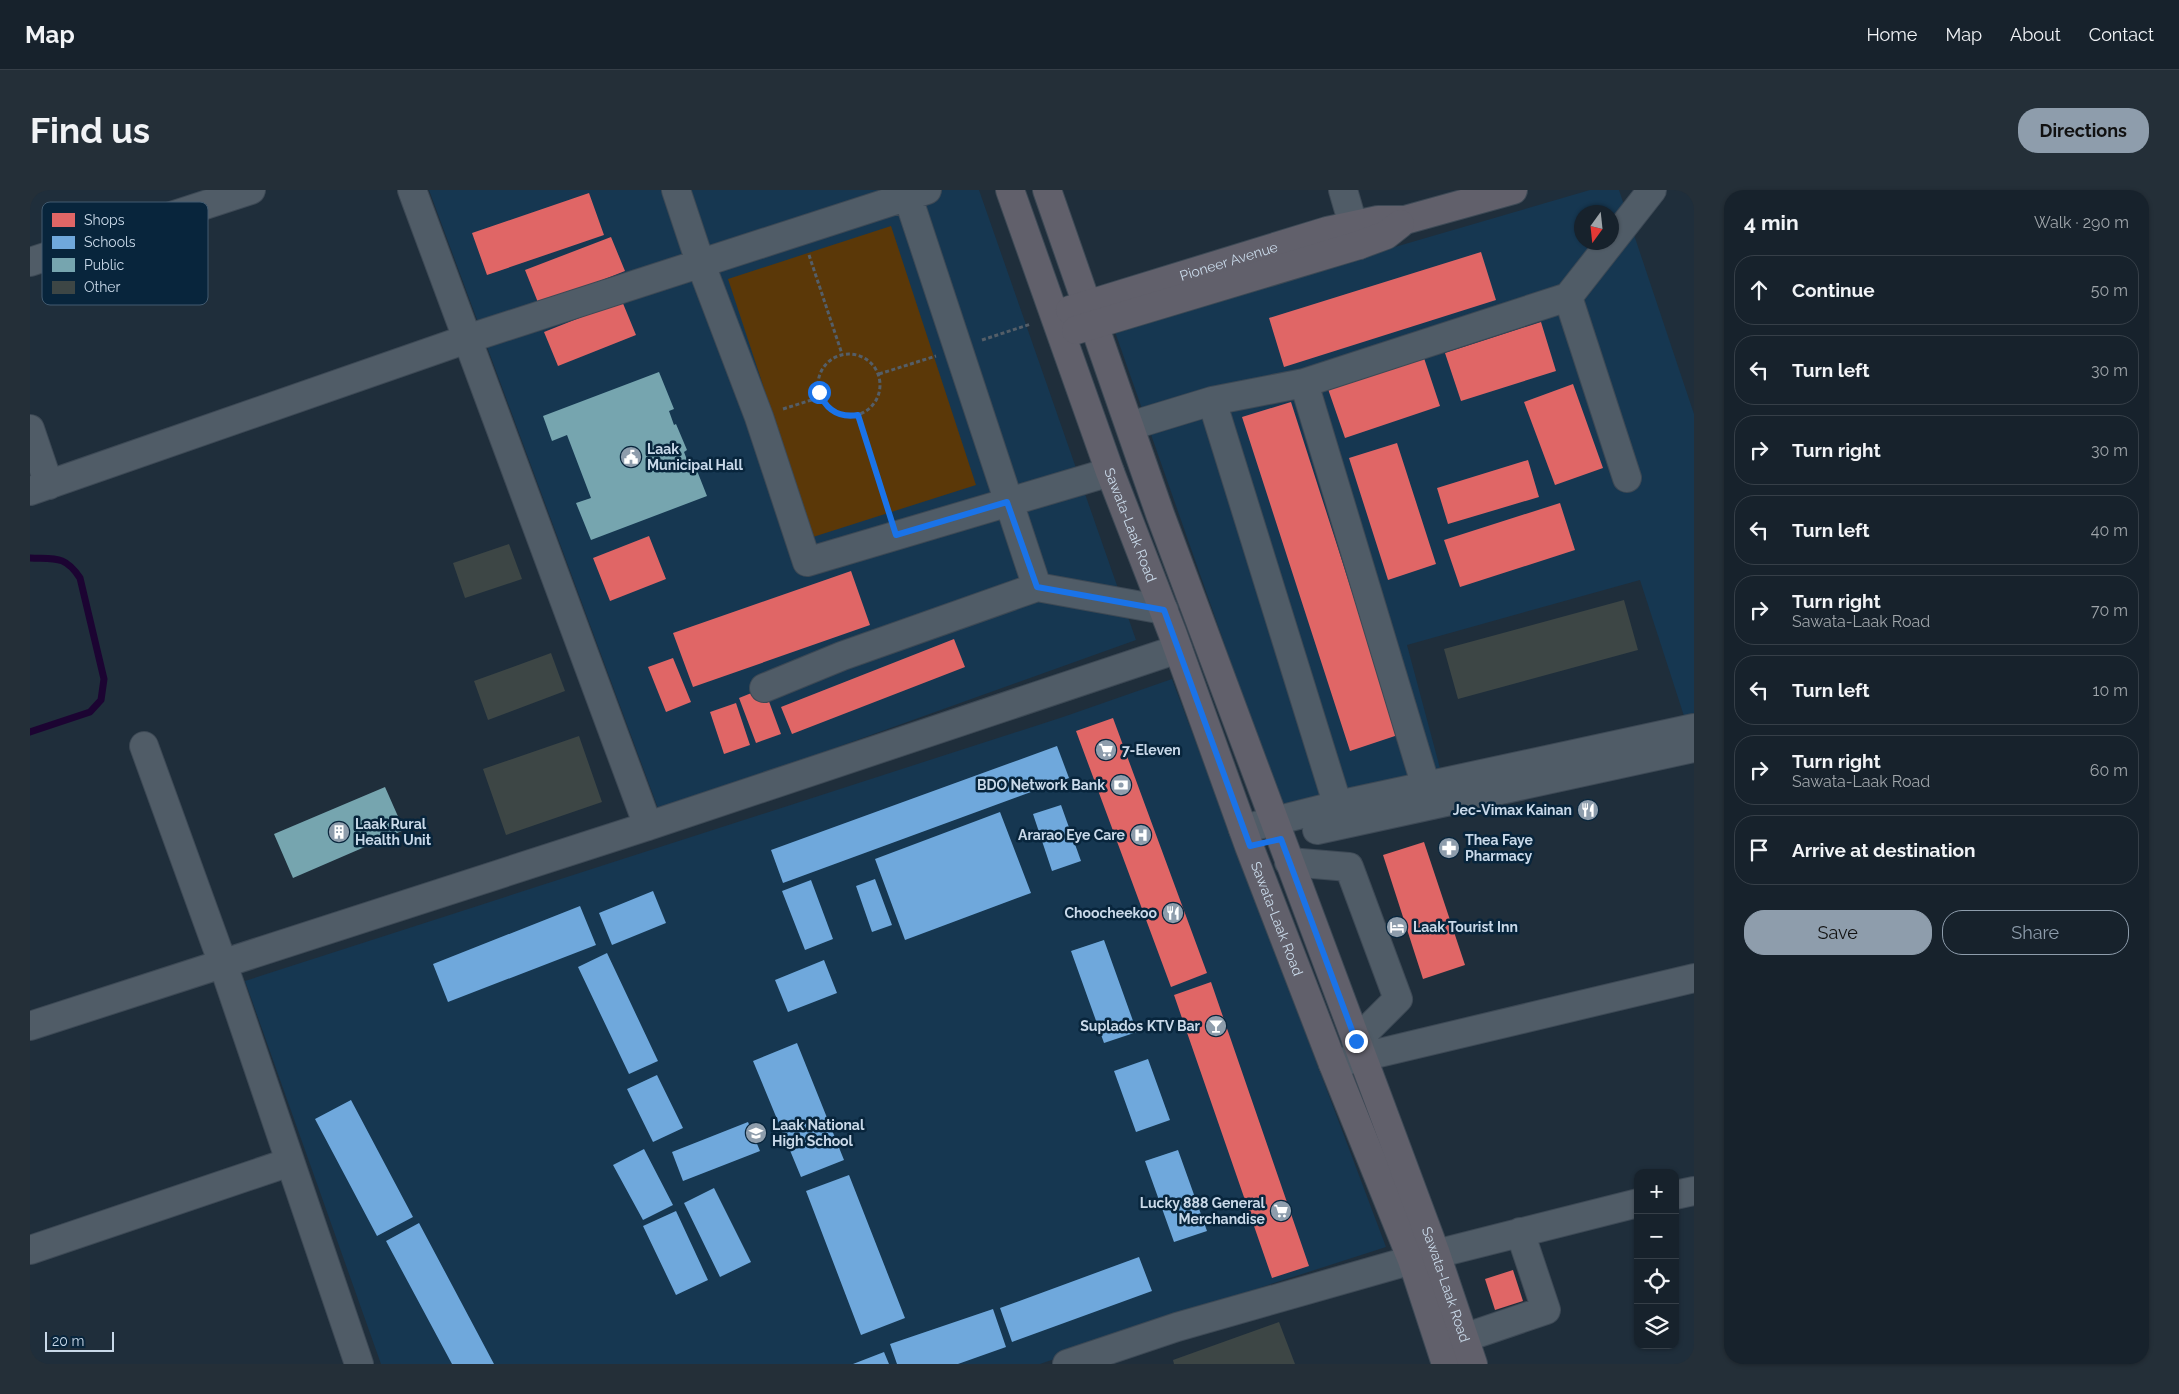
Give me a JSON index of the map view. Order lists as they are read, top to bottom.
{
  "streets": {
    "main road": ["Pioneer Avenue", "Sawata-Laak Road"]
  },
  "crossings": [
    ["Pioneer Avenue", "Sawata-Laak Road"]
  ],
  "places": {
    "public building": ["Laak Municipal Hall"],
    "supermarket": ["7-Eleven", "Lucky 888 General Merchandise"],
    "bank": ["BDO Network Bank"],
    "restaurant": ["Jec-Vimax Kainan", "Choocheekoo"],
    "building": ["Laak Rural Health Unit"],
    "hospital": ["Ararao Eye Care"],
    "pharmacy": ["Thea Faye Pharmacy"],
    "hotel": ["Laak Tourist Inn"],
    "bar": ["Suplados KTV Bar"],
    "school or university": ["Laak National High School"]
  },
  "legend": [
    "Shops",
    "Schools",
    "Public",
    "Other"
  ],
  "scale_bar": "20 m",
  "north": "bottom",
  "page": {
    "header": "Map",
    "nav": [
      "Home",
      "Map",
      "About",
      "Contact"
    ],
    "buttons": [
      "Directions",
      ["Save", "Share"]
    ],
    "title": "Find us",
    "heading": ["4 min", "Walk · 290 m"],
    "list": [
      ["Continue", "50 m"],
      ["Turn left", "30 m"],
      ["Turn right", "30 m"],
      ["Turn left", "40 m"],
      ["Turn right", "Sawata-Laak Road", "70 m"],
      ["Turn left", "10 m"],
      ["Turn right", "Sawata-Laak Road", "60 m"],
      "Arrive at destination"
    ],
    "map_buttons": ["+", "−"],
    "scale": "20 m"
  }
}
